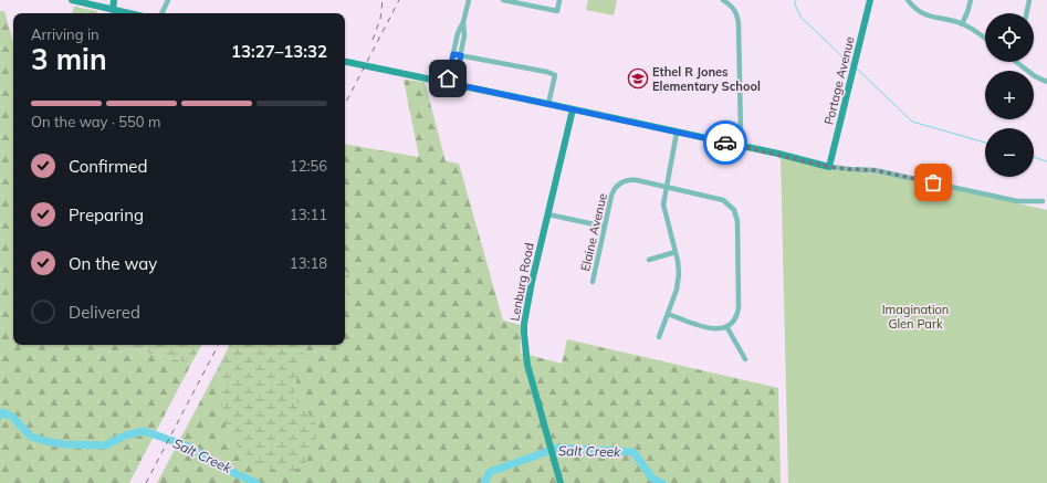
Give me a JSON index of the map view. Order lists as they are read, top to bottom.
{
  "streets": {
    "street": ["Portage Avenue", "Elaine Avenue", "Lenburg Road"]
  },
  "water": ["Salt Creek"],
  "parks": ["Imagination Glen Park"],
  "places": {
    "school or university": ["Ethel R Jones Elementary School"]
  },
  "page": {
    "map_buttons": ["+", "−"],
    "heading": ["3 min", "Arriving in", "13:27–13:32"],
    "bar": "On the way · 550 m",
    "list": [
      ["Confirmed", "12:56"],
      ["Preparing", "13:11"],
      ["On the way", "13:18"],
      "Delivered"
    ]
  }
}
